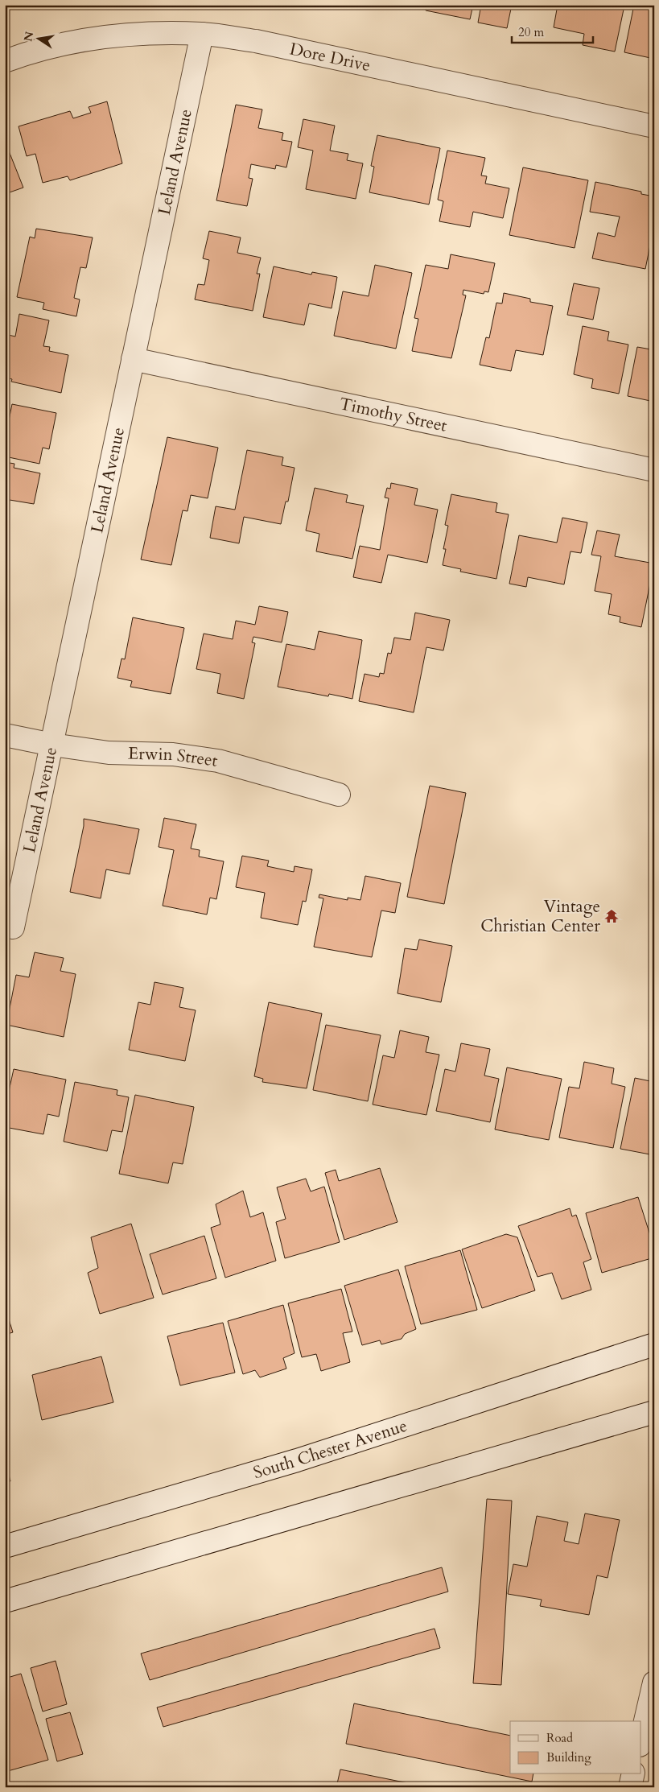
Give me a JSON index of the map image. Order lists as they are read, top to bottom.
{
  "streets": {
    "street": [
      "Dore Drive",
      "Leland Avenue",
      "Timothy Street",
      "Erwin Street",
      "South Chester Avenue"
    ]
  },
  "crossings": [
    ["Dore Drive", "Leland Avenue"],
    ["Leland Avenue", "Timothy Street"],
    ["Leland Avenue", "Erwin Street"]
  ],
  "places": {
    "temple": ["Vintage Christian Center"]
  },
  "legend": ["Road", "Building"],
  "scale_bar": "20 m",
  "north": "left"
}
